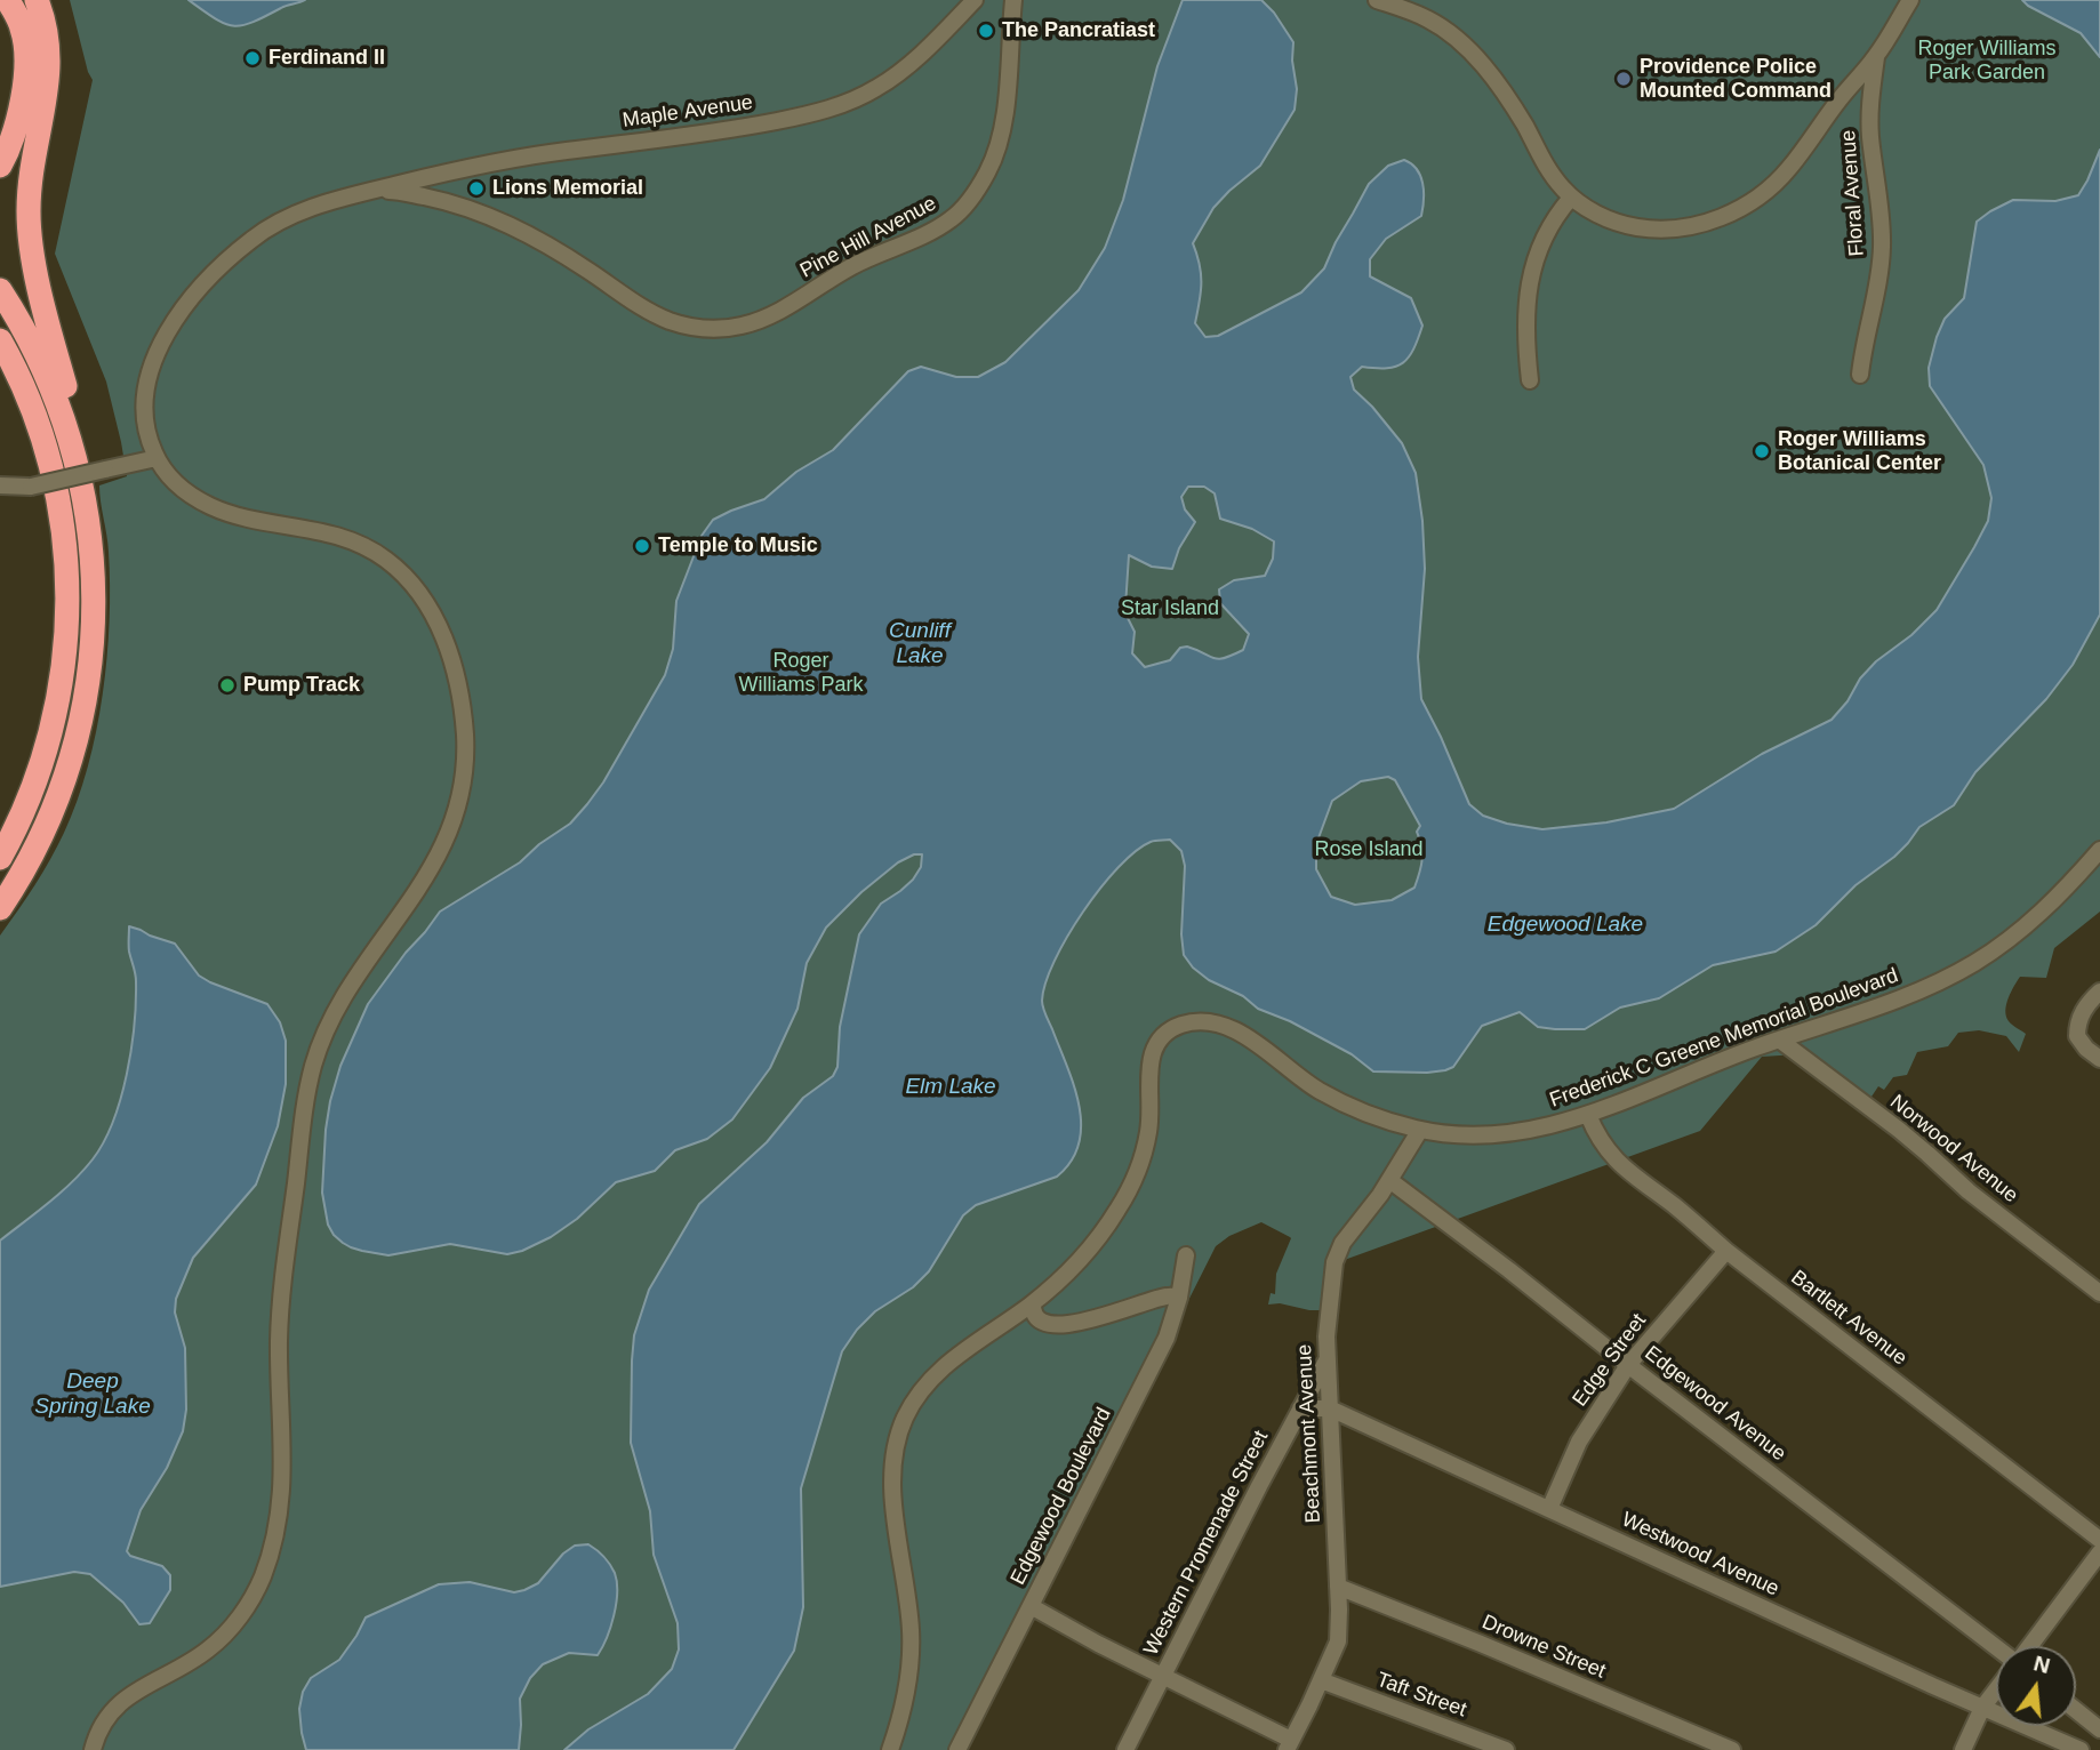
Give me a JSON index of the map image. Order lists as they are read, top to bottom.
{
  "streets": {
    "street": [
      "Maple Avenue",
      "Floral Avenue",
      "Pine Hill Avenue",
      "Frederick C Greene Memorial Boulevard",
      "Norwood Avenue",
      "Bartlett Avenue",
      "Edge Street",
      "Edgewood Avenue",
      "Beachmont Avenue",
      "Edgewood Boulevard",
      "Western Promenade Street",
      "Westwood Avenue",
      "Drowne Street",
      "Taft Street"
    ]
  },
  "crossings": [
    ["Maple Avenue", "Pine Hill Avenue"],
    ["Frederick C Greene Memorial Boulevard", "Norwood Avenue"],
    ["Frederick C Greene Memorial Boulevard", "Bartlett Avenue"],
    ["Frederick C Greene Memorial Boulevard", "Beachmont Avenue"],
    ["Bartlett Avenue", "Edge Street"],
    ["Edge Street", "Edgewood Avenue"],
    ["Edge Street", "Westwood Avenue"],
    ["Edgewood Avenue", "Beachmont Avenue"],
    ["Beachmont Avenue", "Western Promenade Street"],
    ["Beachmont Avenue", "Westwood Avenue"],
    ["Beachmont Avenue", "Drowne Street"],
    ["Beachmont Avenue", "Taft Street"],
    ["Western Promenade Street", "Westwood Avenue"]
  ],
  "water": [
    "Cunliff Lake",
    "Edgewood Lake",
    "Elm Lake",
    "Deep Spring Lake"
  ],
  "parks": [
    "Roger Williams Park Garden",
    "Star Island",
    "Roger Williams Park",
    "Rose Island"
  ],
  "places": [
    "The Pancratiast",
    "Ferdinand II",
    "Providence Police Mounted Command",
    "Lions Memorial",
    "Roger Williams Botanical Center",
    "Temple to Music",
    "Pump Track"
  ],
  "north": "top"
}
